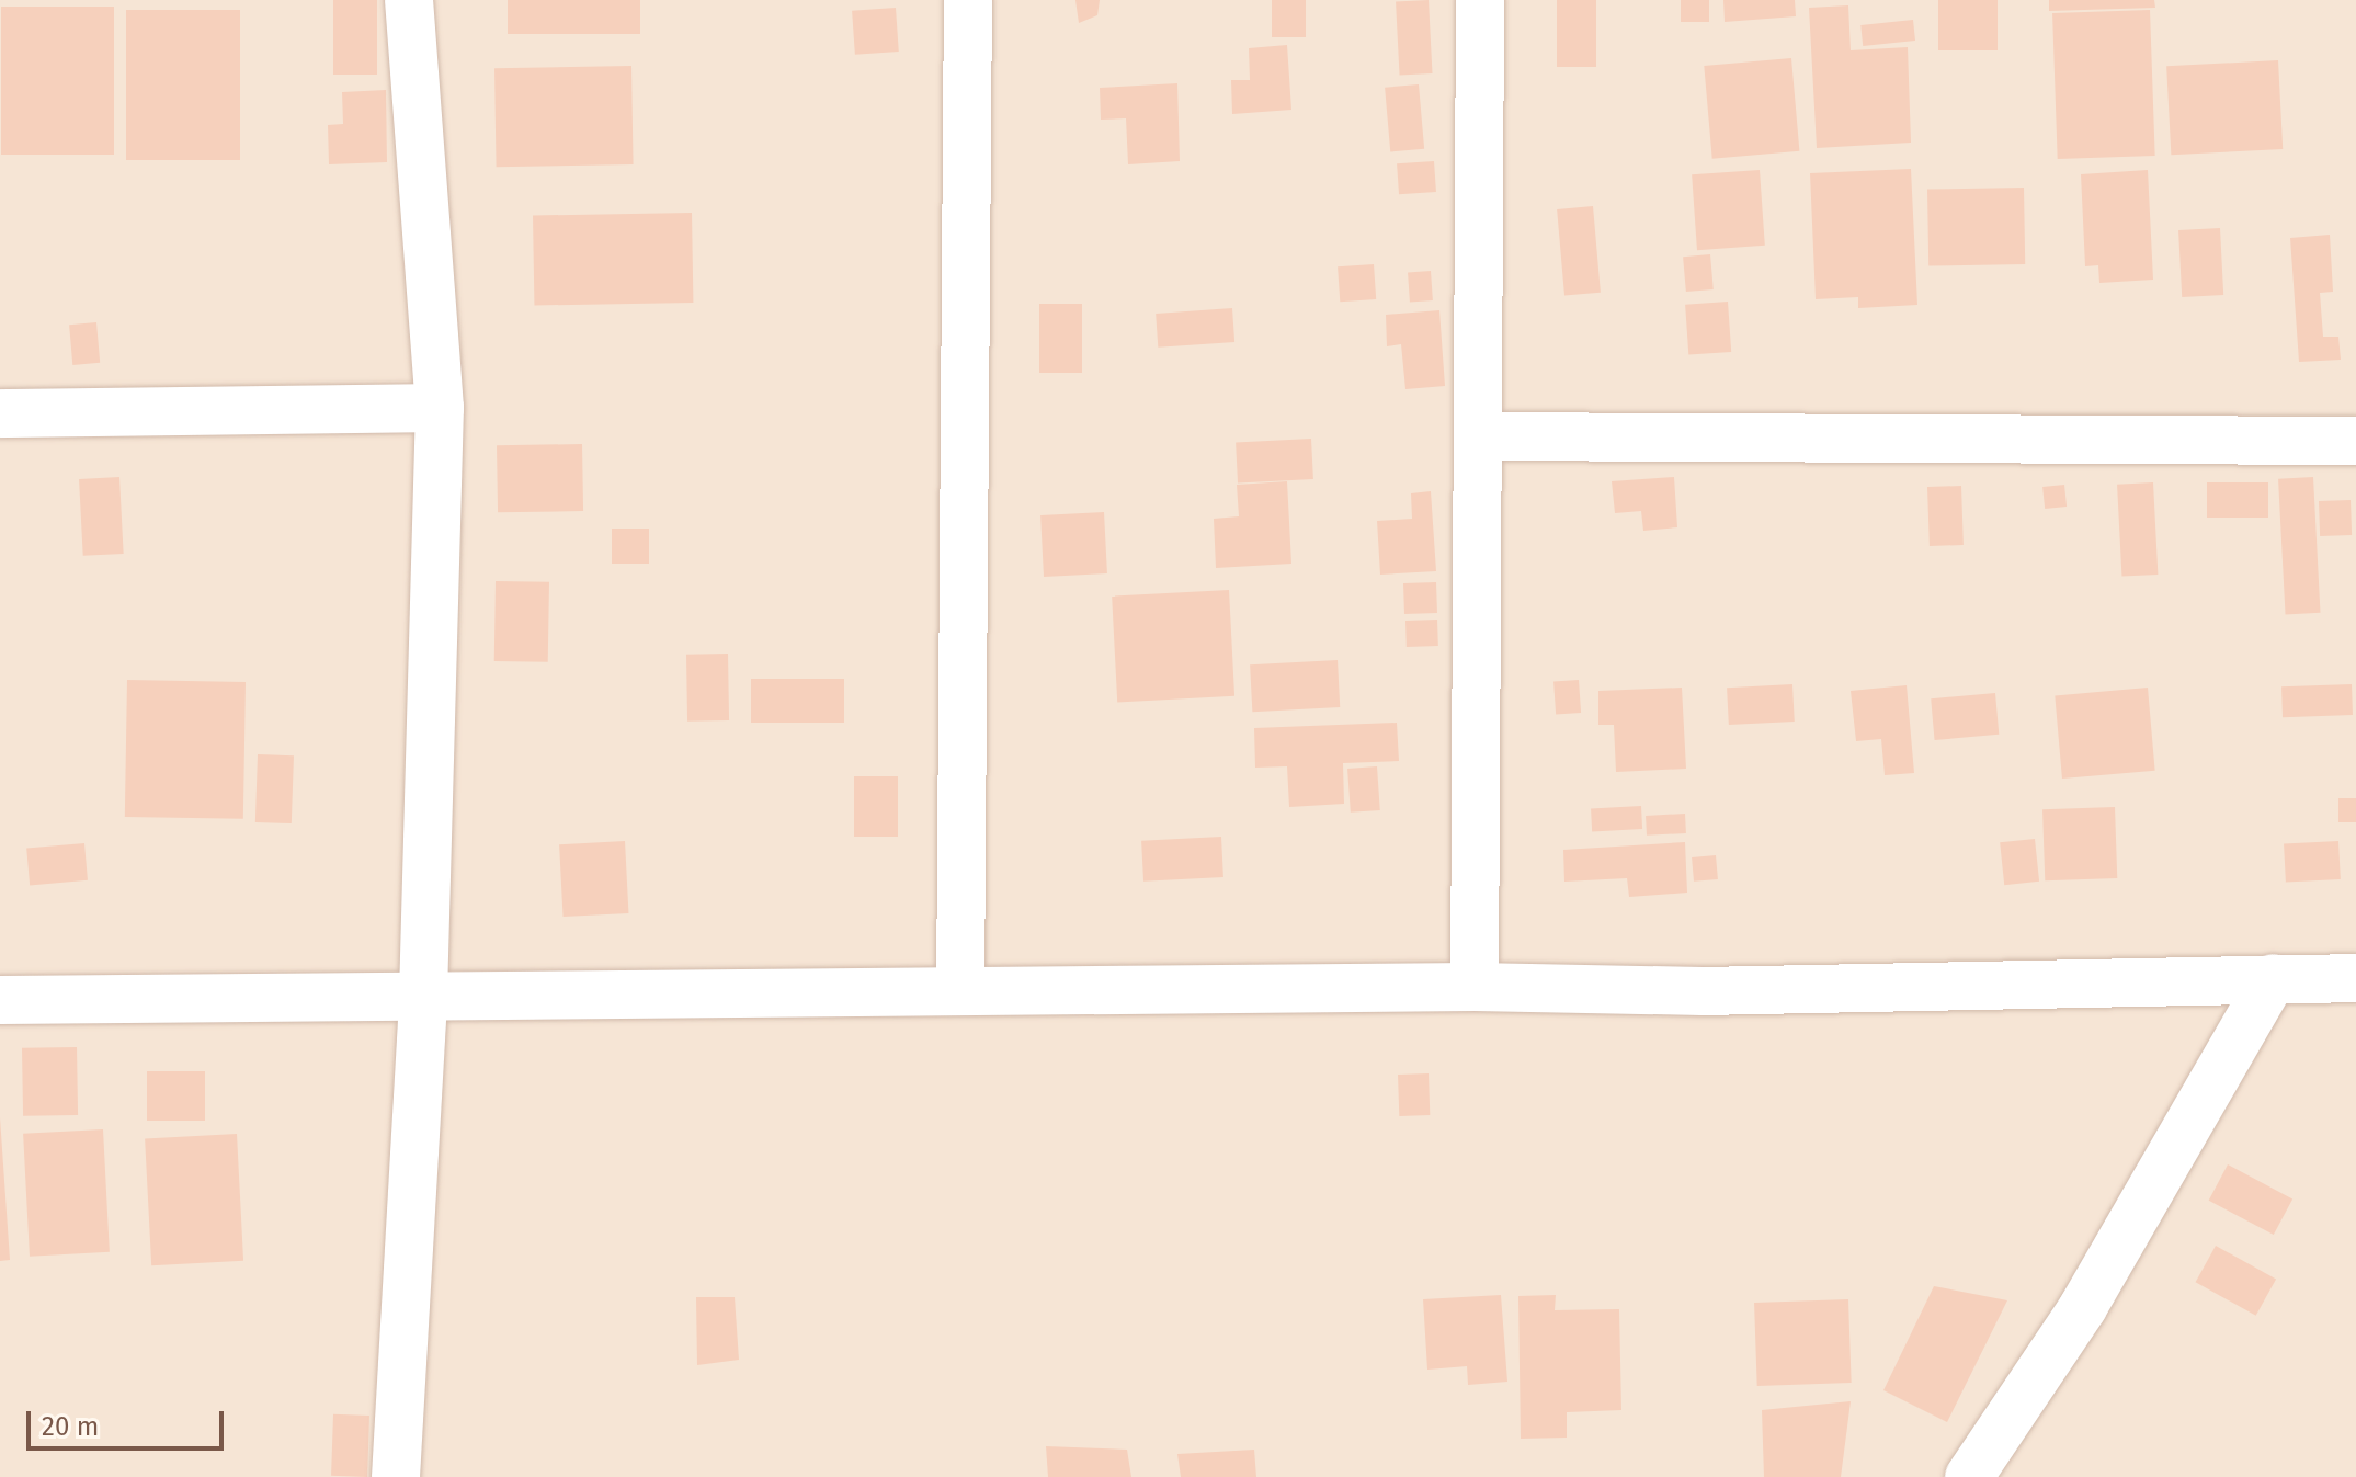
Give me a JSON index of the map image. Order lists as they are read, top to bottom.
{
  "scale_bar": "20 m"
}
